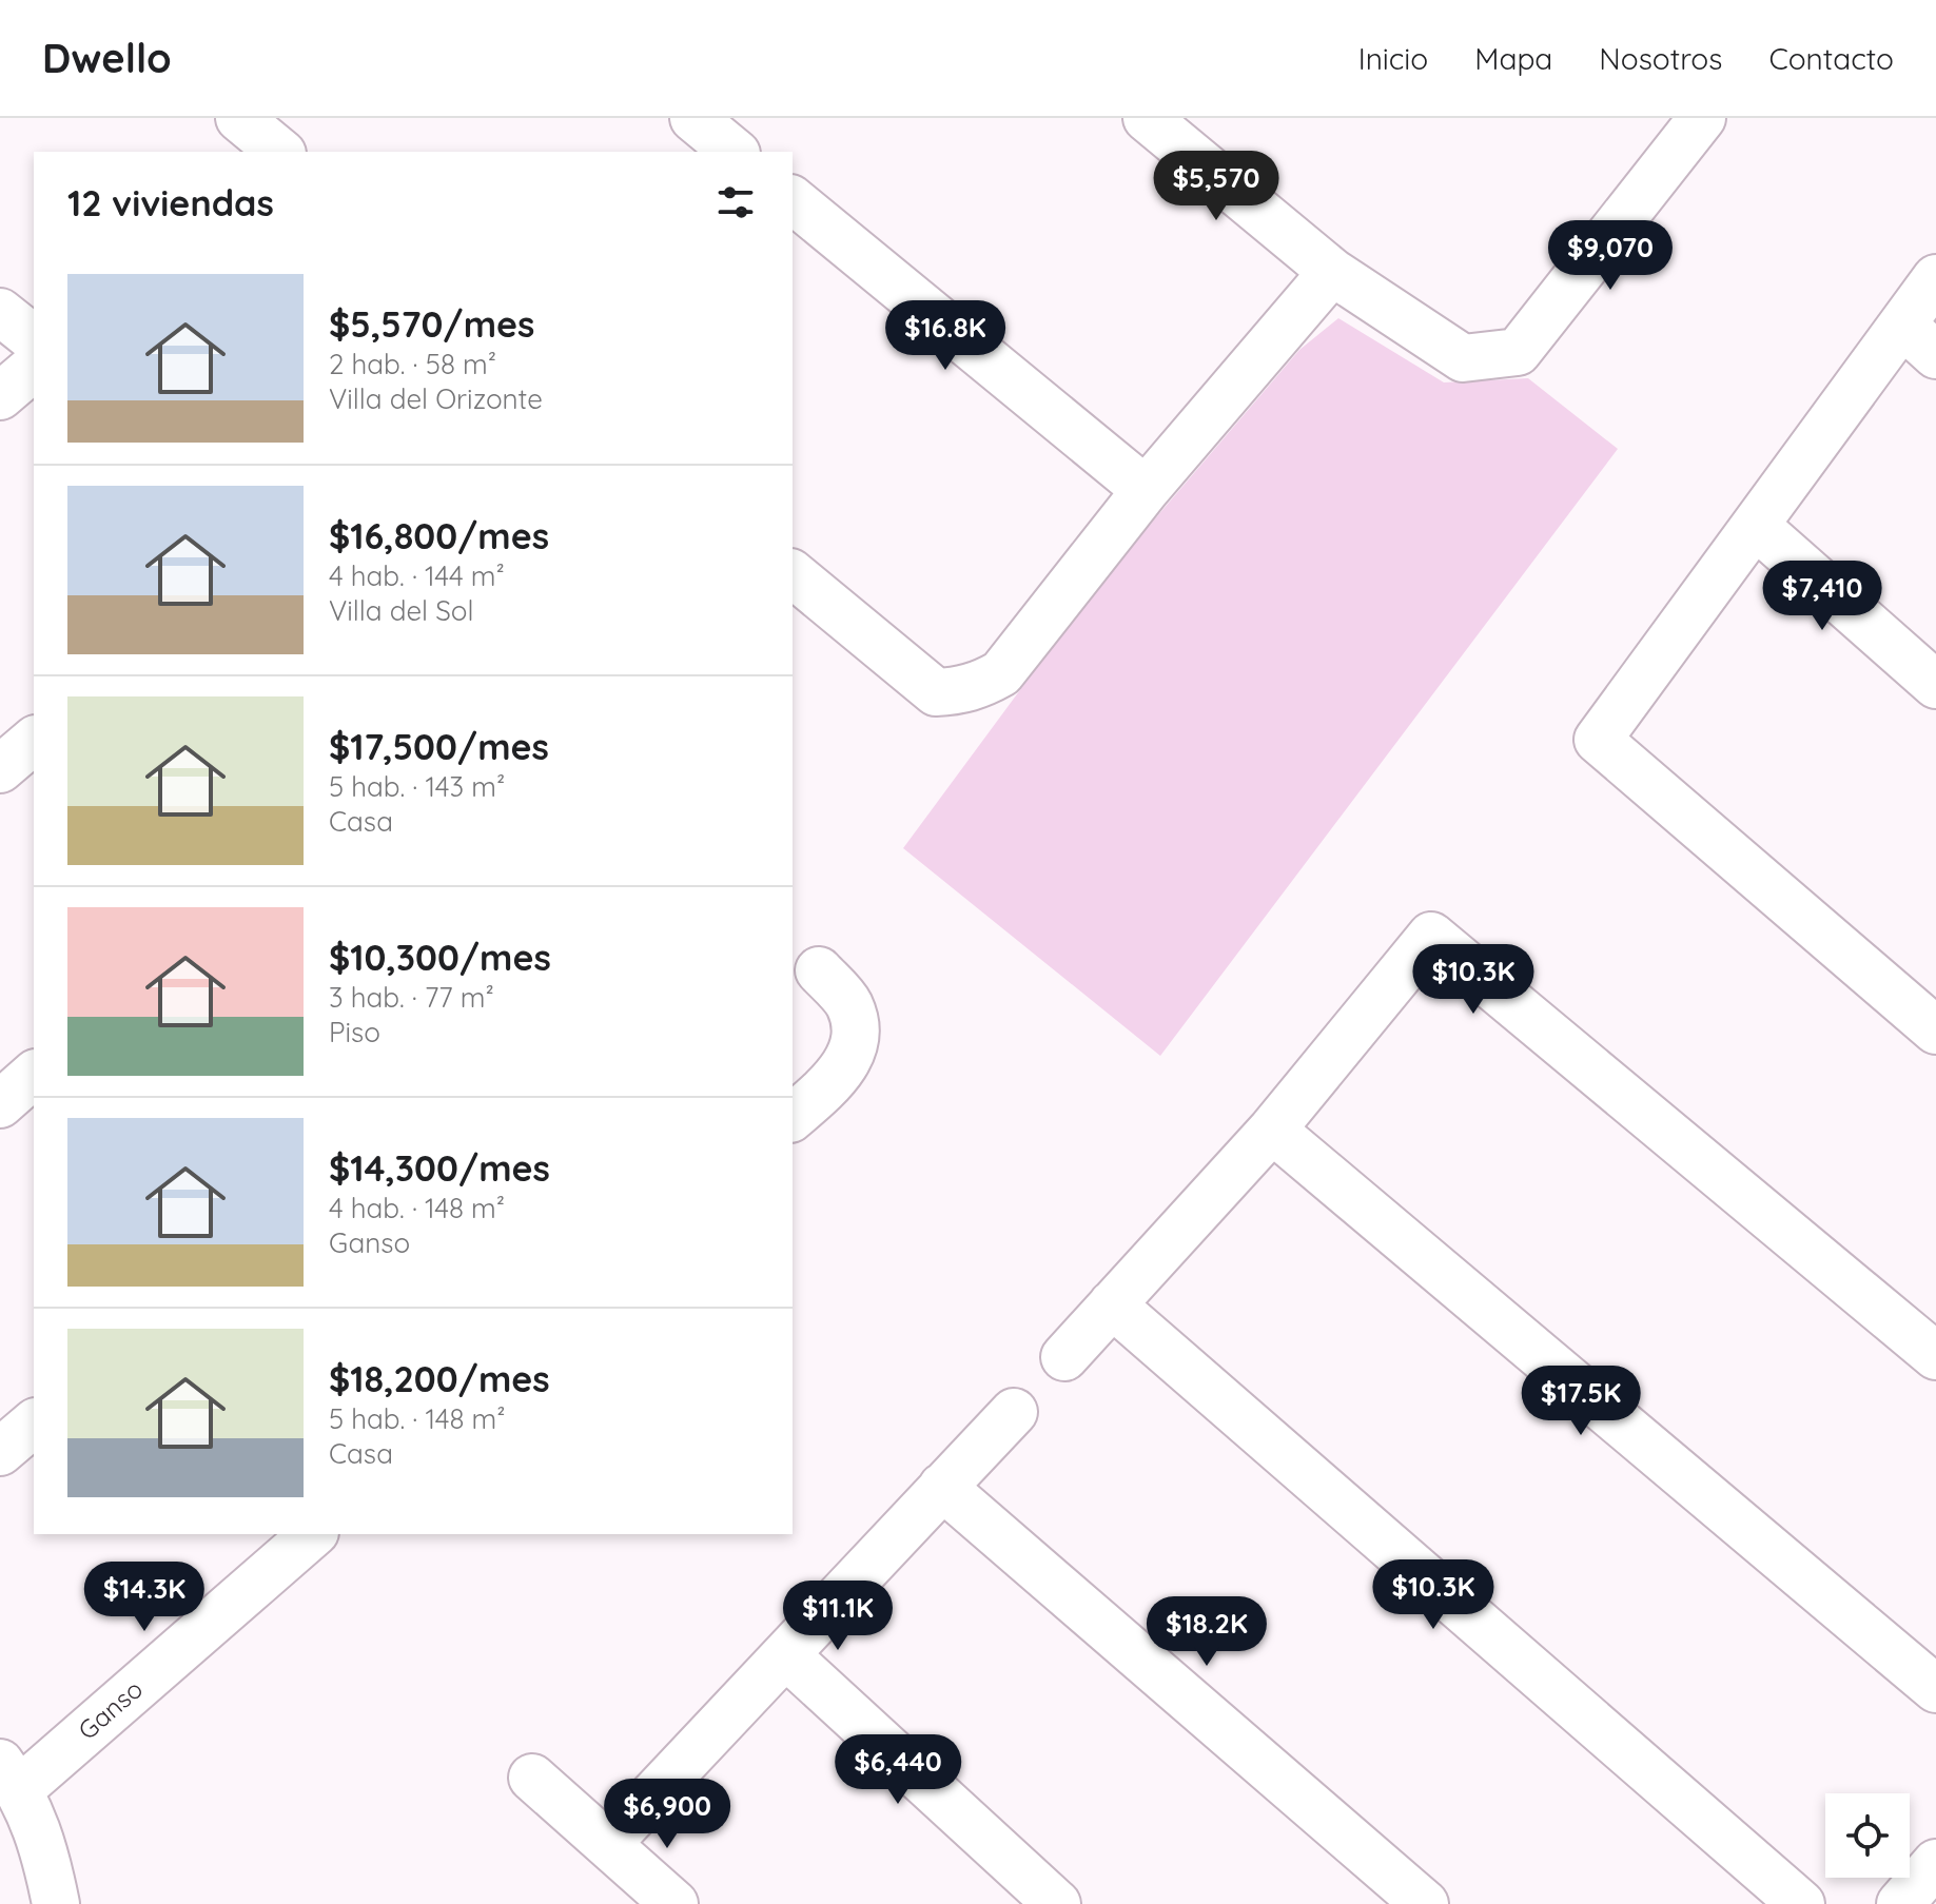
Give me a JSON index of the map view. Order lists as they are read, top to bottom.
{
  "streets": {
    "street": ["Ganso"]
  },
  "page": {
    "header": "Dwello",
    "nav": [
      "Inicio",
      "Mapa",
      "Nosotros",
      "Contacto"
    ],
    "price": [
      "$5,570",
      "$9,070",
      "$16.8K",
      "$7,410",
      "$10.3K",
      "$17.5K",
      "$10.3K",
      "$14.3K",
      "$11.1K",
      "$18.2K",
      "$6,440",
      "$6,900"
    ],
    "heading": "12 viviendas",
    "list": [
      {
        "name": "$5,570/mes",
        "note": "2 hab. · 58 m² · Villa del Orizonte"
      },
      {
        "name": "$16,800/mes",
        "note": "4 hab. · 144 m² · Villa del Sol"
      },
      {
        "name": "$17,500/mes",
        "note": "5 hab. · 143 m² · Casa"
      },
      {
        "name": "$10,300/mes",
        "note": "3 hab. · 77 m² · Piso"
      },
      {
        "name": "$14,300/mes",
        "note": "4 hab. · 148 m² · Ganso"
      },
      {
        "name": "$18,200/mes",
        "note": "5 hab. · 148 m² · Casa"
      }
    ]
  }
}
